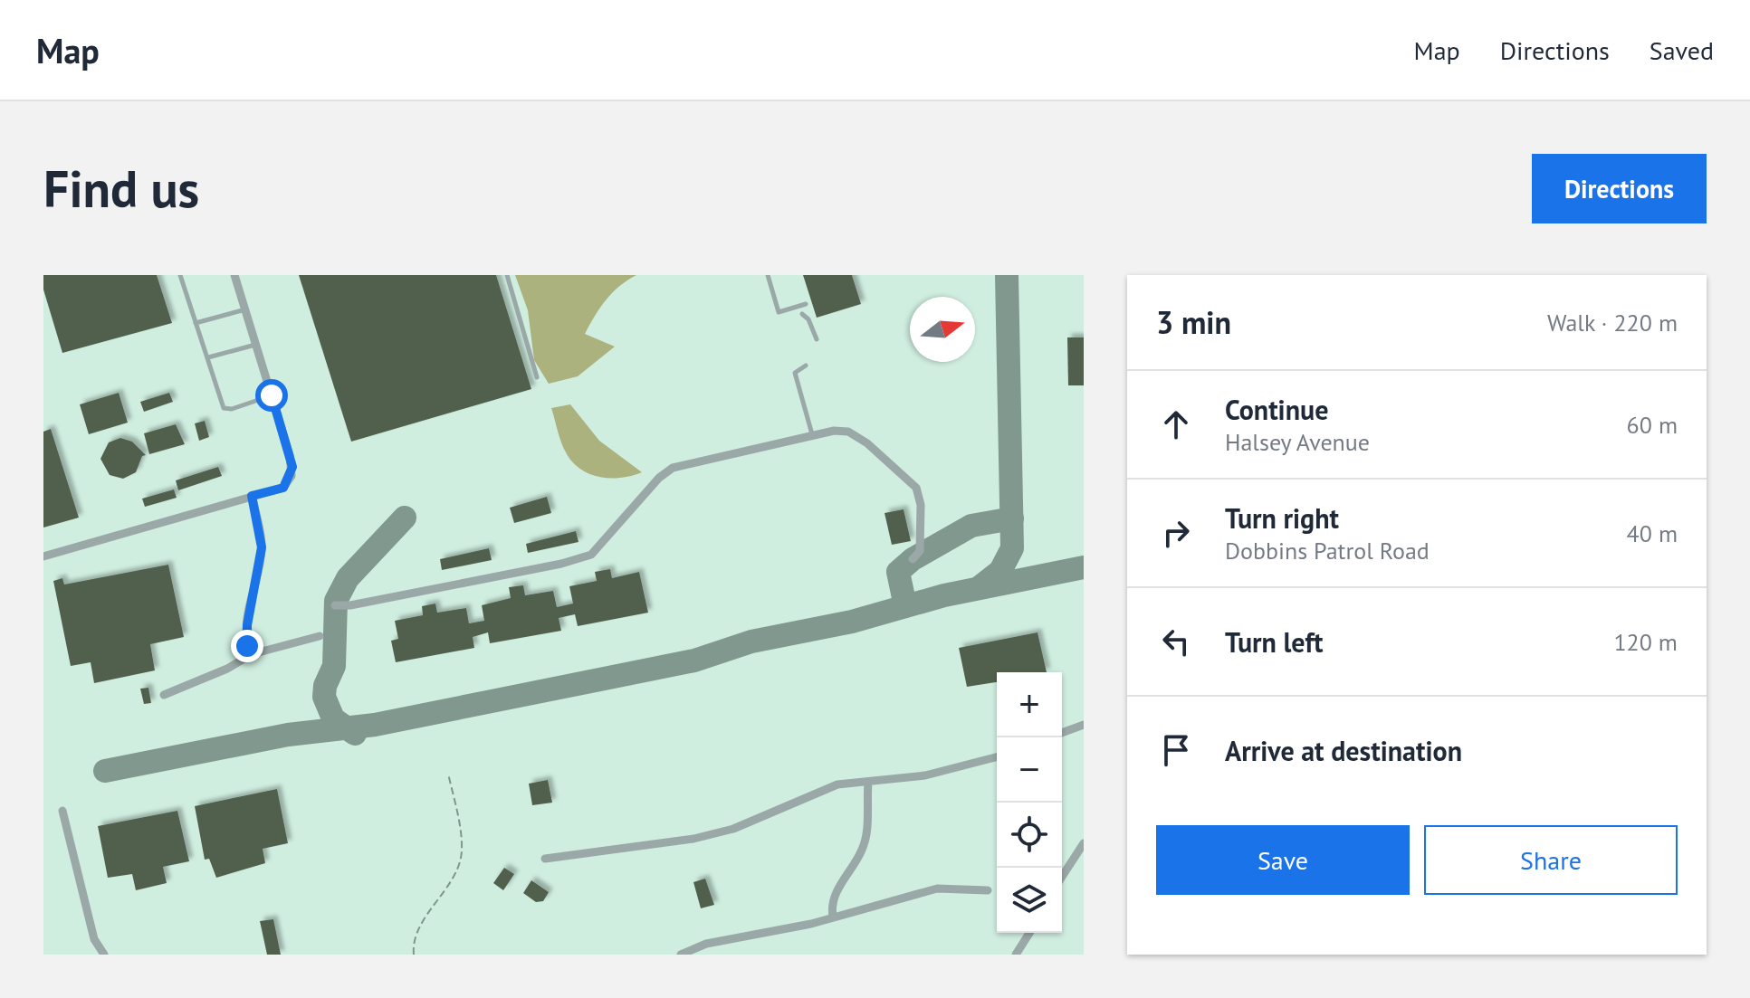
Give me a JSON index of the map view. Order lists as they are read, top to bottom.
{
  "north": "right",
  "page": {
    "header": "Map",
    "nav": ["Map", "Directions", "Saved"],
    "buttons": [
      "Directions",
      ["Save", "Share"]
    ],
    "title": "Find us",
    "heading": ["3 min", "Walk · 220 m"],
    "list": [
      ["Continue", "Halsey Avenue", "60 m"],
      ["Turn right", "Dobbins Patrol Road", "40 m"],
      ["Turn left", "120 m"],
      "Arrive at destination"
    ],
    "map_buttons": ["+", "−"]
  }
}
